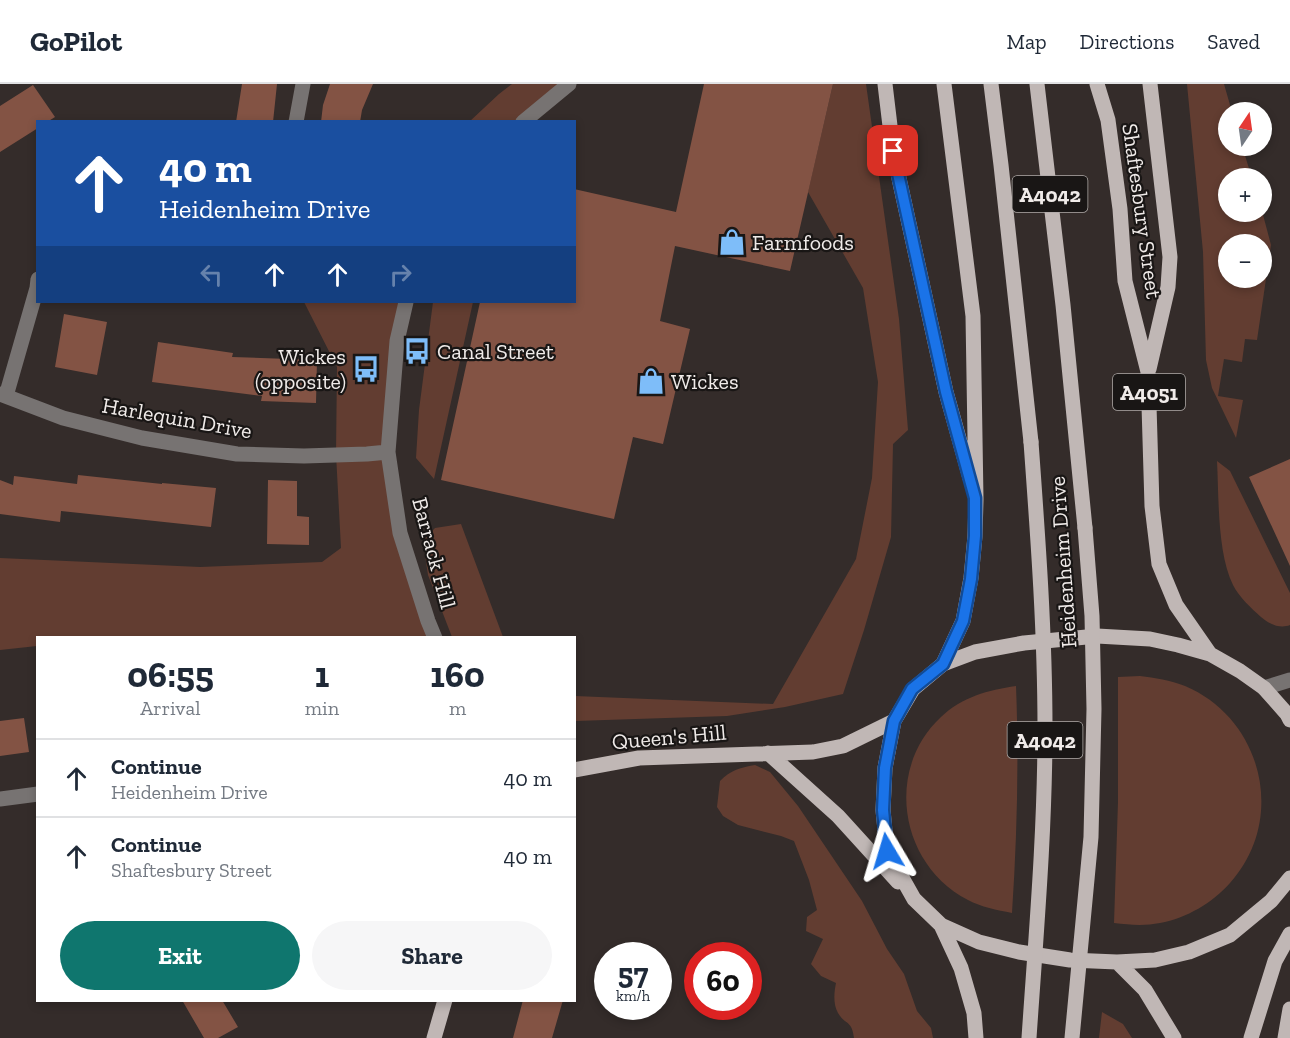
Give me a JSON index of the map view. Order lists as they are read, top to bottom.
{
  "streets": {
    "main road": [
      "A4042",
      "Shaftesbury Street",
      "A4051",
      "Heidenheim Drive",
      "Queen's Hill"
    ],
    "street": ["Harlequin Drive", "Barrack Hill"]
  },
  "crossings": [
    ["Harlequin Drive", "Barrack Hill"]
  ],
  "places": {
    "shop": ["Farmfoods", "Wickes"],
    "bus stop": ["Canal Street", "Wickes (opposite)"]
  },
  "north": "top",
  "page": {
    "header": "GoPilot",
    "nav": ["Map", "Directions", "Saved"],
    "map_buttons": ["+", "−"],
    "turn": ["40 m", "Heidenheim Drive"],
    "eta": [
      "06:55",
      "Arrival",
      "1",
      "min",
      "160",
      "m"
    ],
    "list": [
      {
        "name": "Continue",
        "note": "Heidenheim Drive",
        "value": "40 m"
      },
      {
        "name": "Continue",
        "note": "Shaftesbury Street",
        "value": "40 m"
      }
    ],
    "buttons": ["Exit", "Share"],
    "speed": "57 km/h",
    "limit": "60"
  }
}
